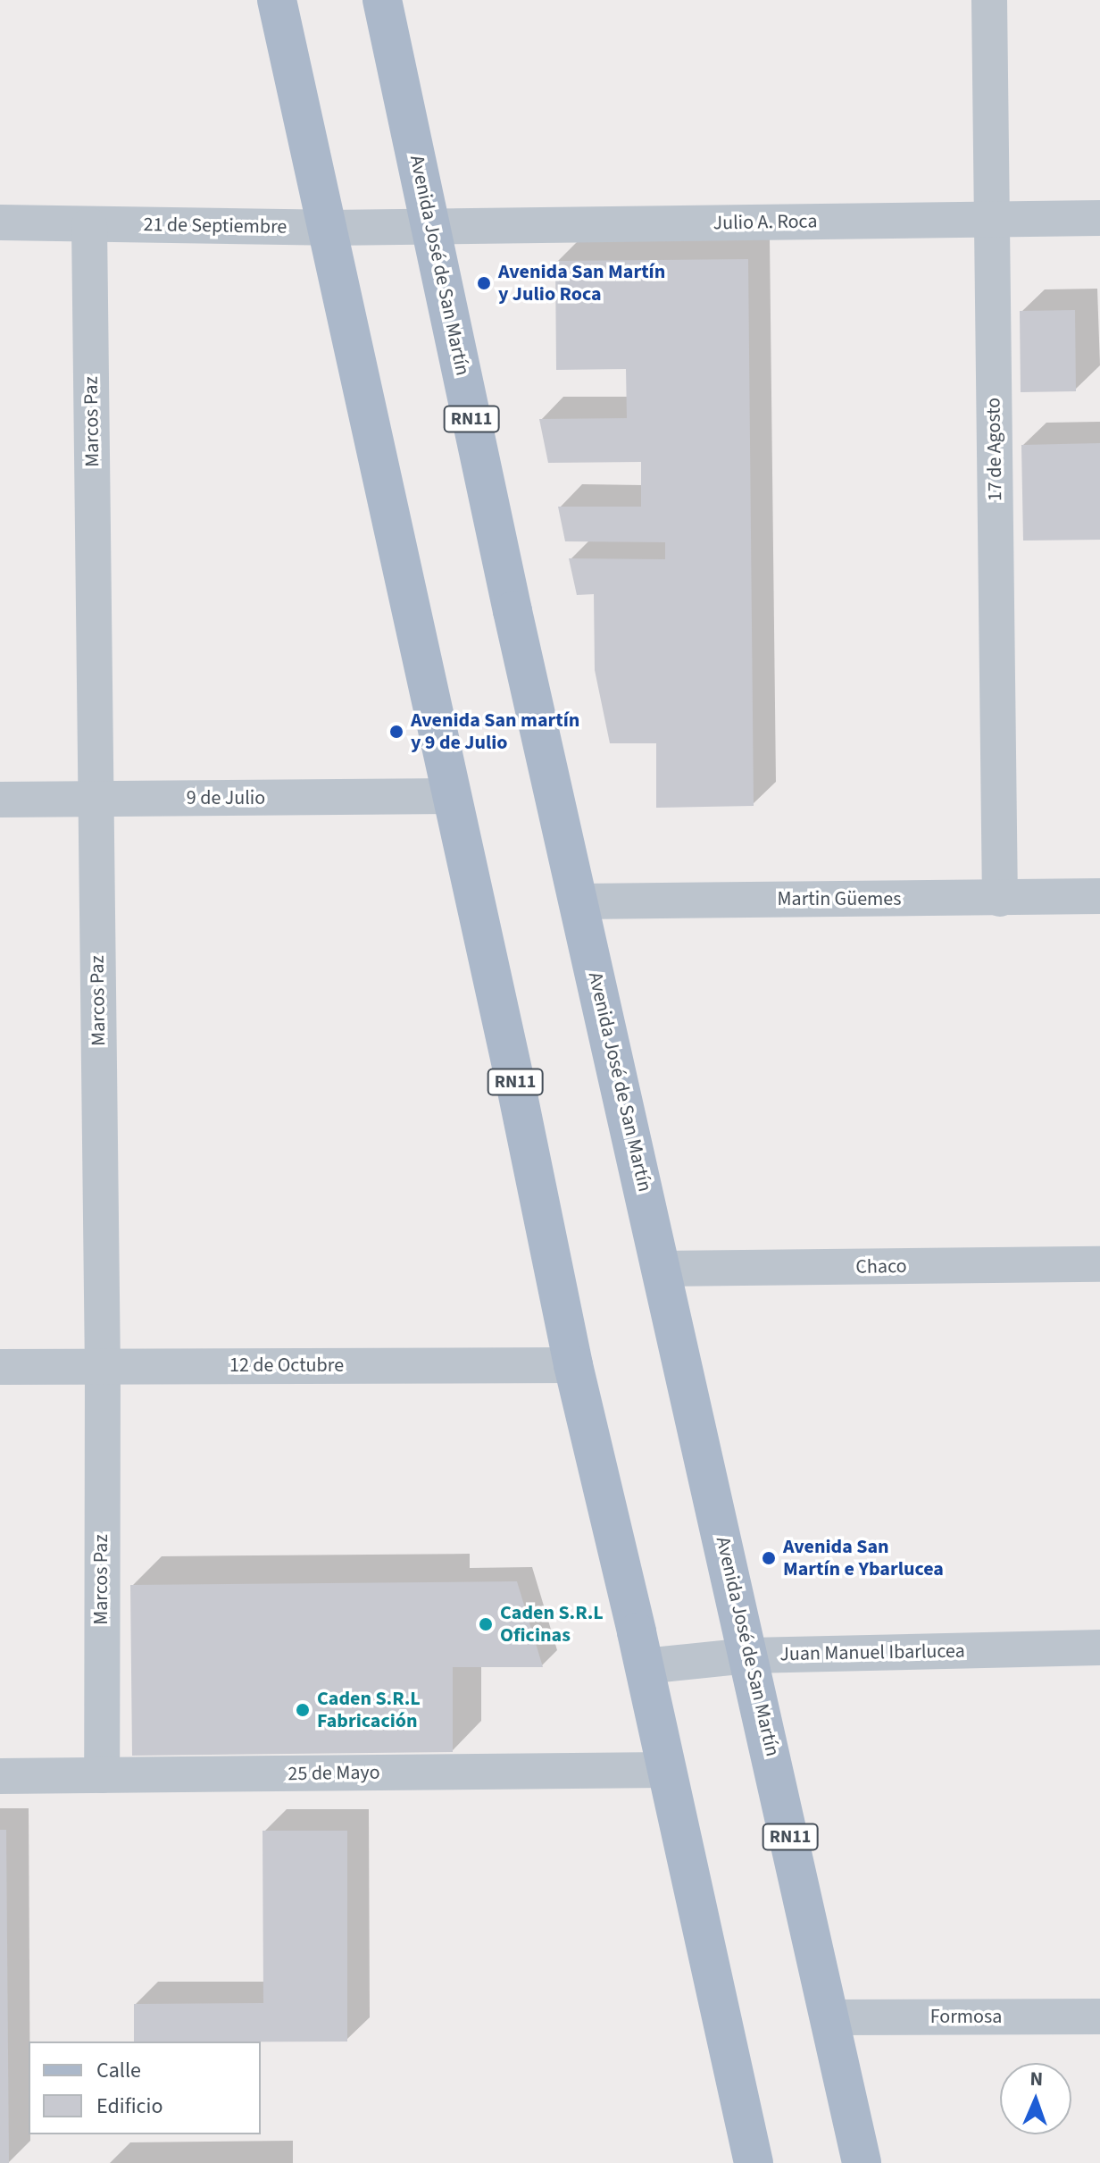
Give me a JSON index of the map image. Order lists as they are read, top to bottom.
{
  "streets": {
    "main road": ["Avenida José de San Martín", "RN11"],
    "street": [
      "Julio A. Roca",
      "21 de Septiembre",
      "Marcos Paz",
      "17 de Agosto",
      "9 de Julio",
      "Martin Güemes",
      "Chaco",
      "12 de Octubre",
      "Juan Manuel Ibarlucea",
      "25 de Mayo",
      "Formosa"
    ]
  },
  "crossings": [
    ["Julio A. Roca", "21 de Septiembre"],
    ["Julio A. Roca", "Avenida José de San Martín"],
    ["Julio A. Roca", "17 de Agosto"],
    ["21 de Septiembre", "Avenida José de San Martín"],
    ["21 de Septiembre", "RN11"],
    ["21 de Septiembre", "Marcos Paz"],
    ["Avenida José de San Martín", "Martin Güemes"],
    ["Avenida José de San Martín", "Chaco"],
    ["Avenida José de San Martín", "Juan Manuel Ibarlucea"],
    ["Avenida José de San Martín", "Formosa"],
    ["RN11", "9 de Julio"],
    ["RN11", "12 de Octubre"],
    ["RN11", "Juan Manuel Ibarlucea"],
    ["RN11", "25 de Mayo"],
    ["Marcos Paz", "9 de Julio"],
    ["Marcos Paz", "12 de Octubre"],
    ["Marcos Paz", "25 de Mayo"],
    ["17 de Agosto", "Martin Güemes"]
  ],
  "places": [
    "Avenida San Martín y Julio Roca",
    "Avenida San martín y 9 de Julio",
    "Avenida San Martín e Ybarlucea",
    "Caden S.R.L Oficinas",
    "Caden S.R.L Fabricación"
  ],
  "legend": ["Calle", "Edificio"],
  "north": "top"
}
